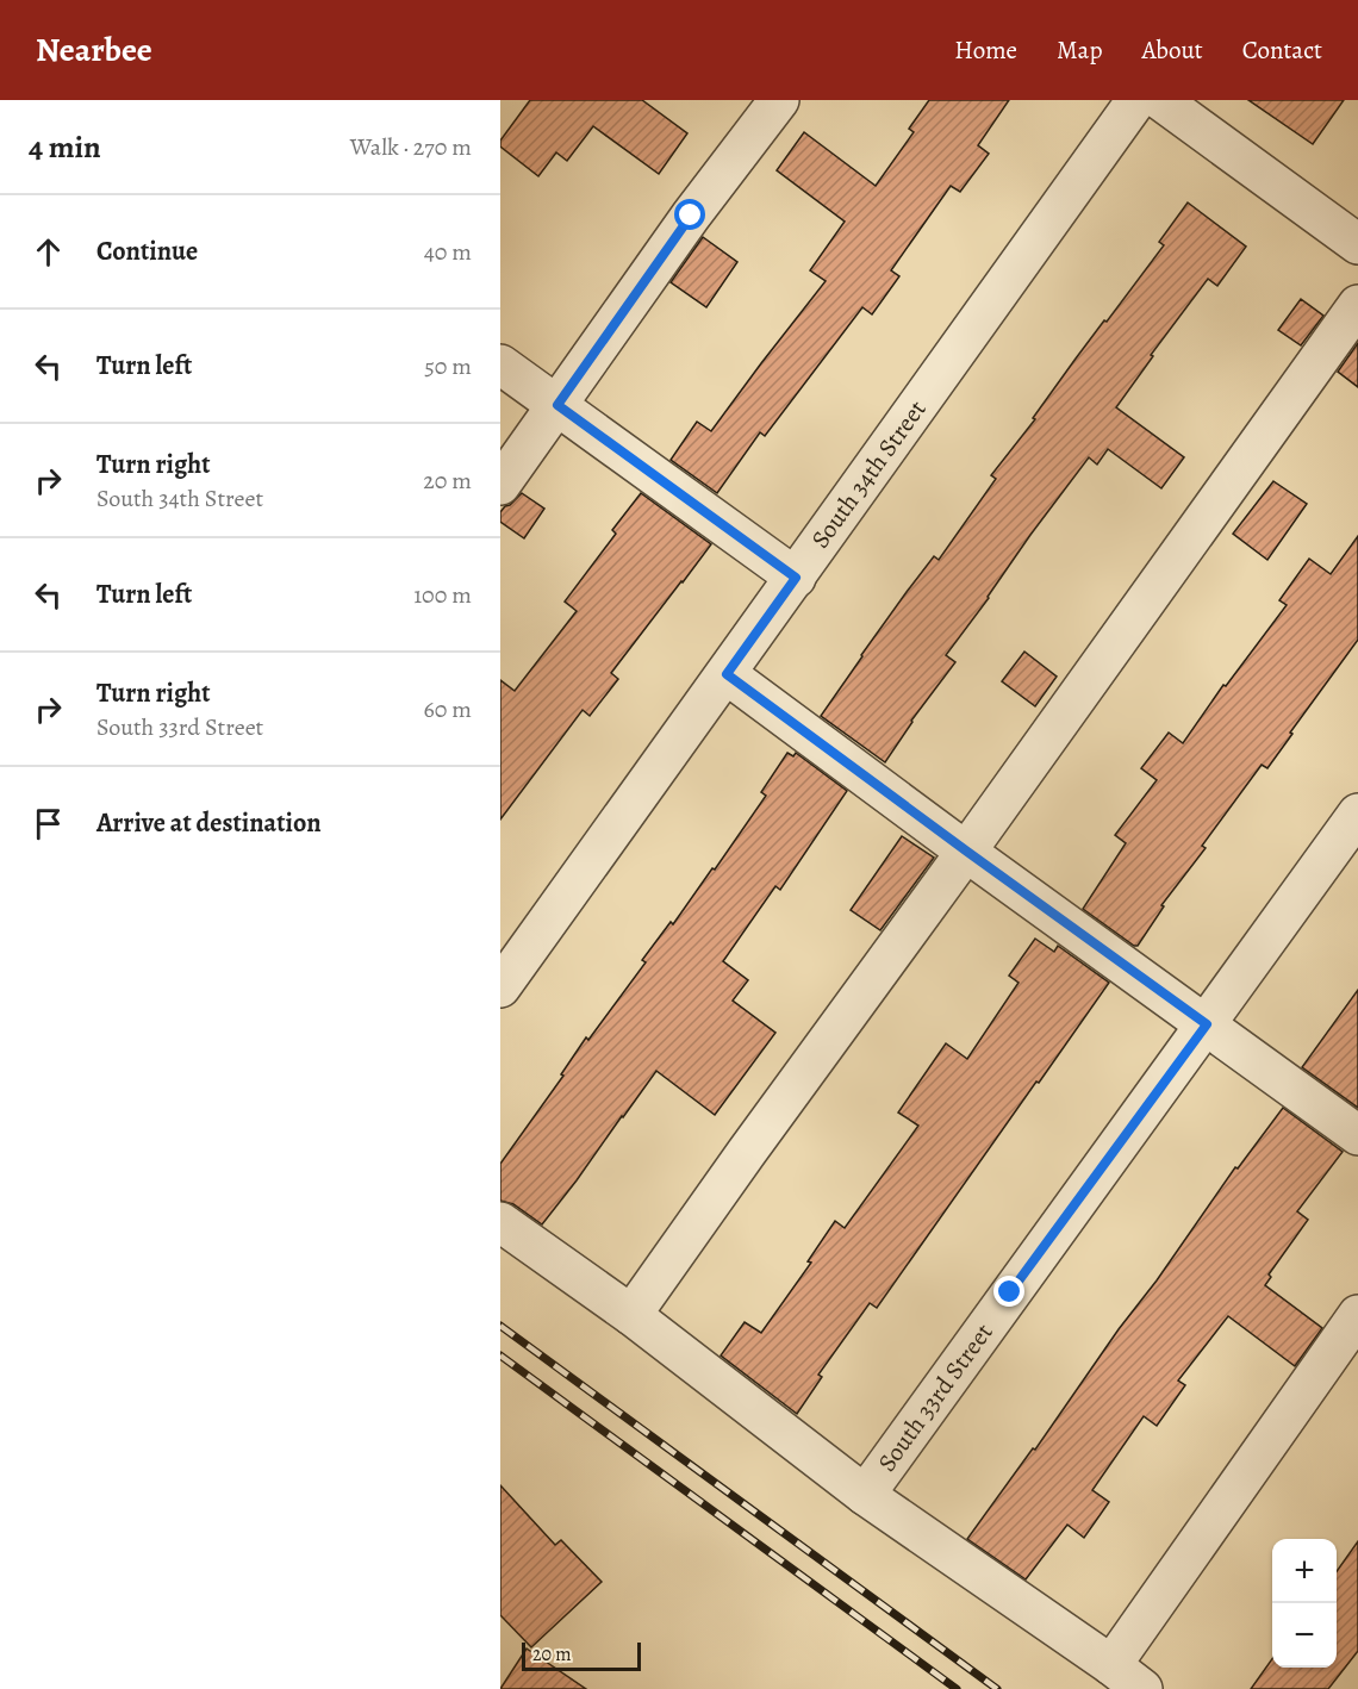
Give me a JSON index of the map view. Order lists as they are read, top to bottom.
{
  "streets": {
    "street": ["South 34th Street", "South 33rd Street"]
  },
  "scale_bar": "20 m",
  "page": {
    "header": "Nearbee",
    "nav": [
      "Home",
      "Map",
      "About",
      "Contact"
    ],
    "heading": ["4 min", "Walk · 270 m"],
    "list": [
      ["Continue", "40 m"],
      ["Turn left", "50 m"],
      ["Turn right", "South 34th Street", "20 m"],
      ["Turn left", "100 m"],
      ["Turn right", "South 33rd Street", "60 m"],
      "Arrive at destination"
    ],
    "map_buttons": ["+", "−"],
    "scale": "20 m"
  }
}
